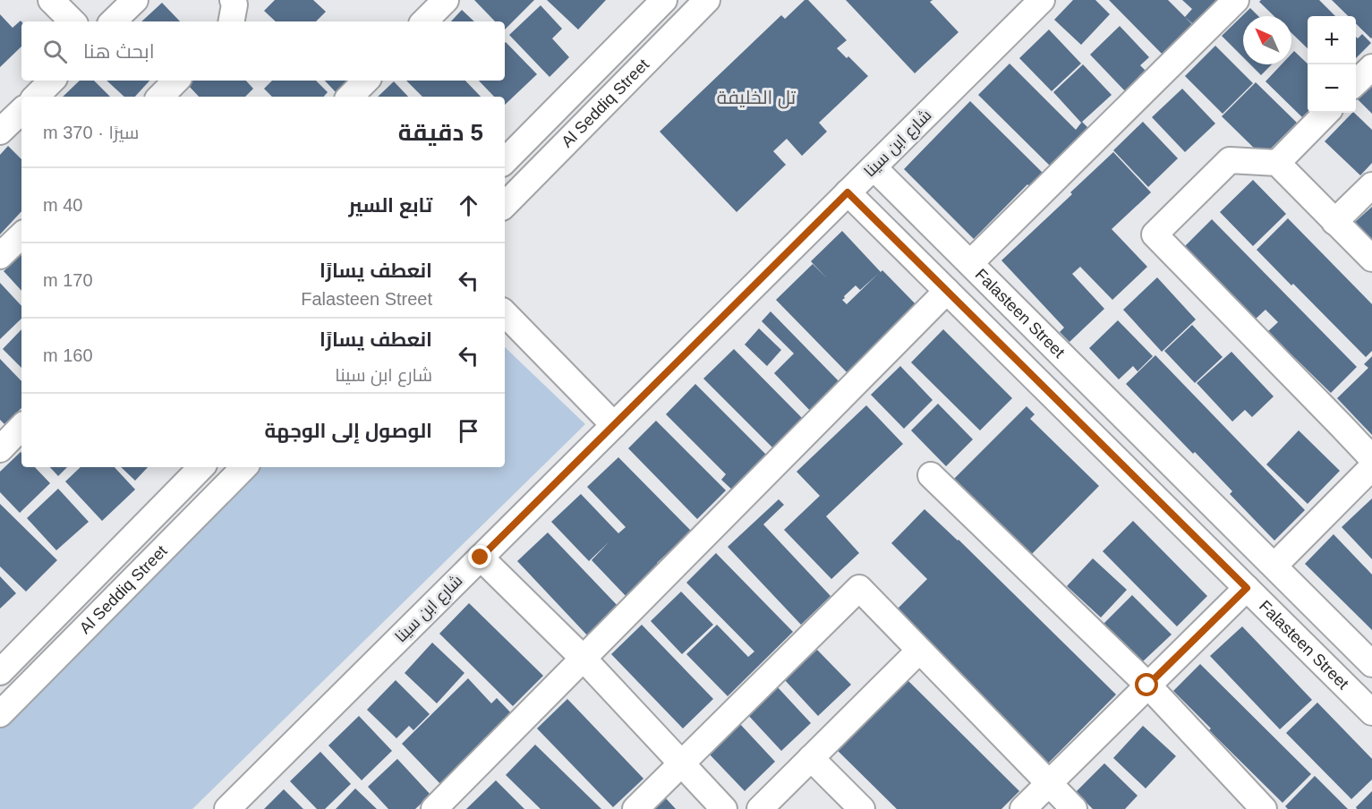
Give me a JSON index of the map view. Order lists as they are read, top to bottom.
{
  "streets": {
    "street": ["Al Seddiq Street", "شارع ابن سينا", "Falasteen Street"]
  },
  "crossings": [
    ["شارع ابن سينا", "Falasteen Street"]
  ],
  "districts": ["تل الخليفة"],
  "north": "top left",
  "page": {
    "map_buttons": ["+", "−"],
    "search": "ابحث هنا",
    "heading": ["5 دقيقة", "سيرًا · 370 m"],
    "list": [
      ["تابع السير", "40 m"],
      ["انعطف يسارًا", "Falasteen Street", "170 m"],
      ["انعطف يسارًا", "شارع ابن سينا", "160 m"],
      "الوصول إلى الوجهة"
    ]
  }
}
